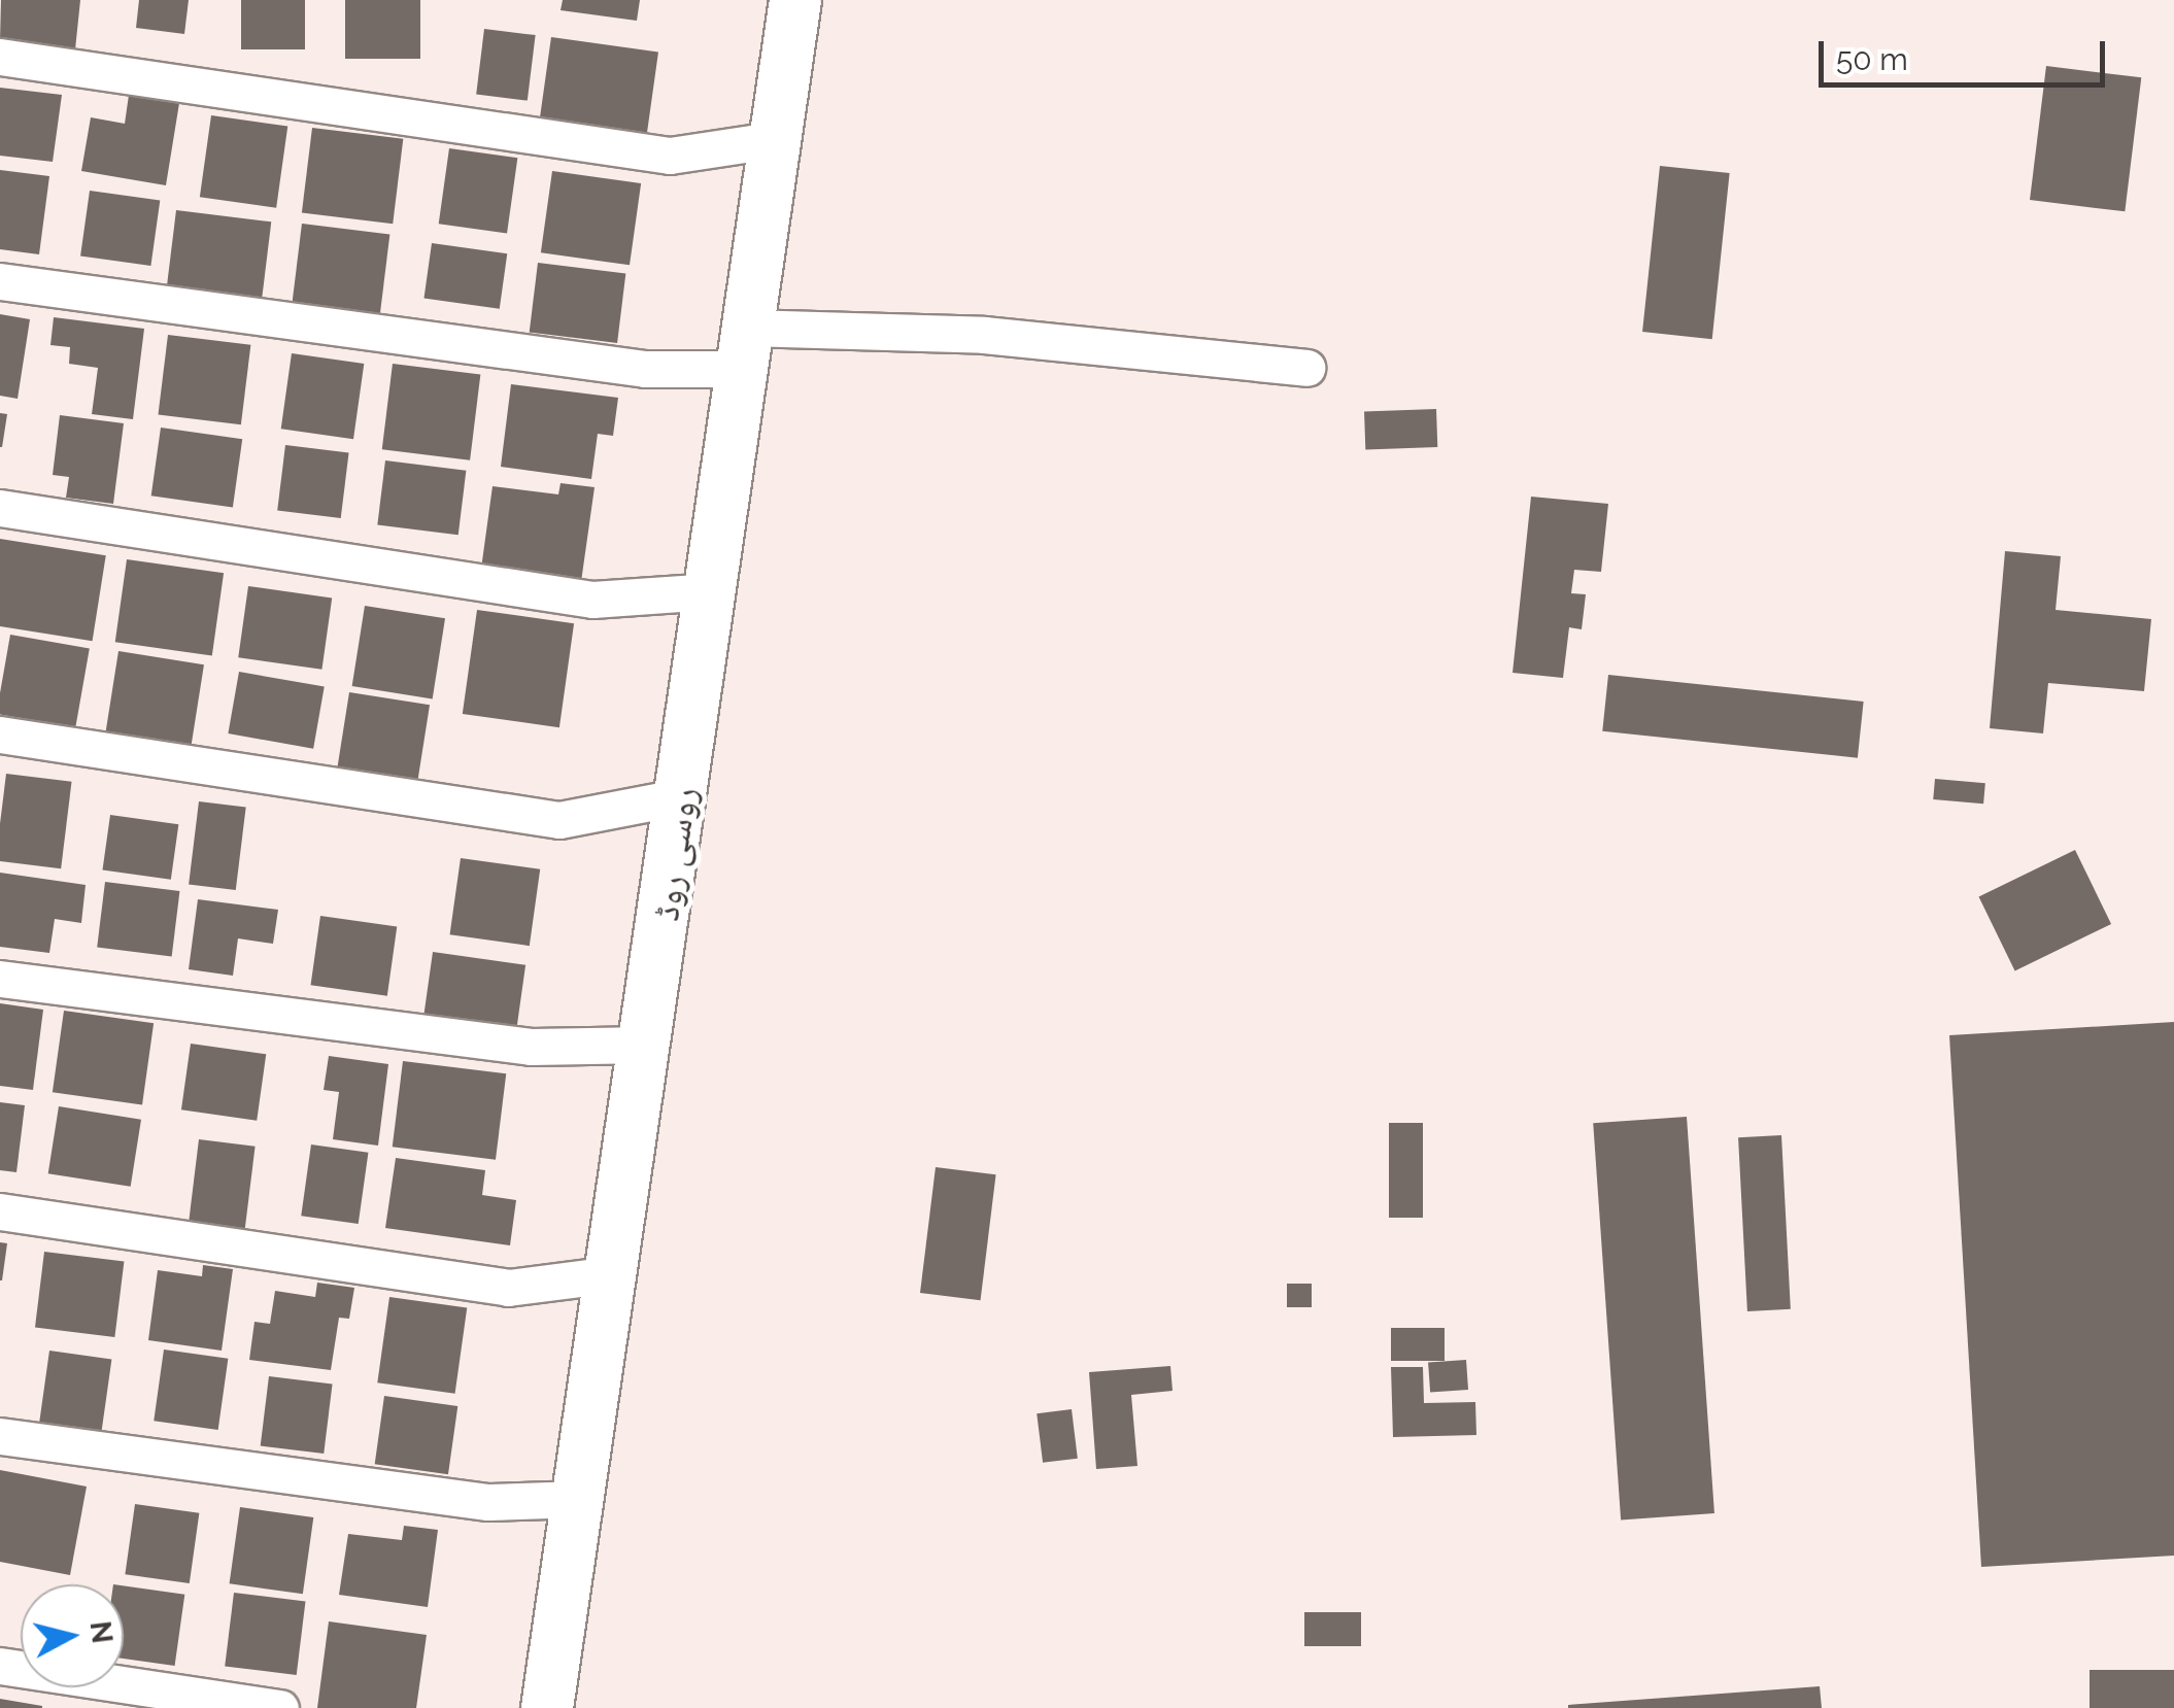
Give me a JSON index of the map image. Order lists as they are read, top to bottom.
{
  "streets": {
    "main road": ["روسی روڈ"]
  },
  "scale_bar": "50 m",
  "north": "right"
}
